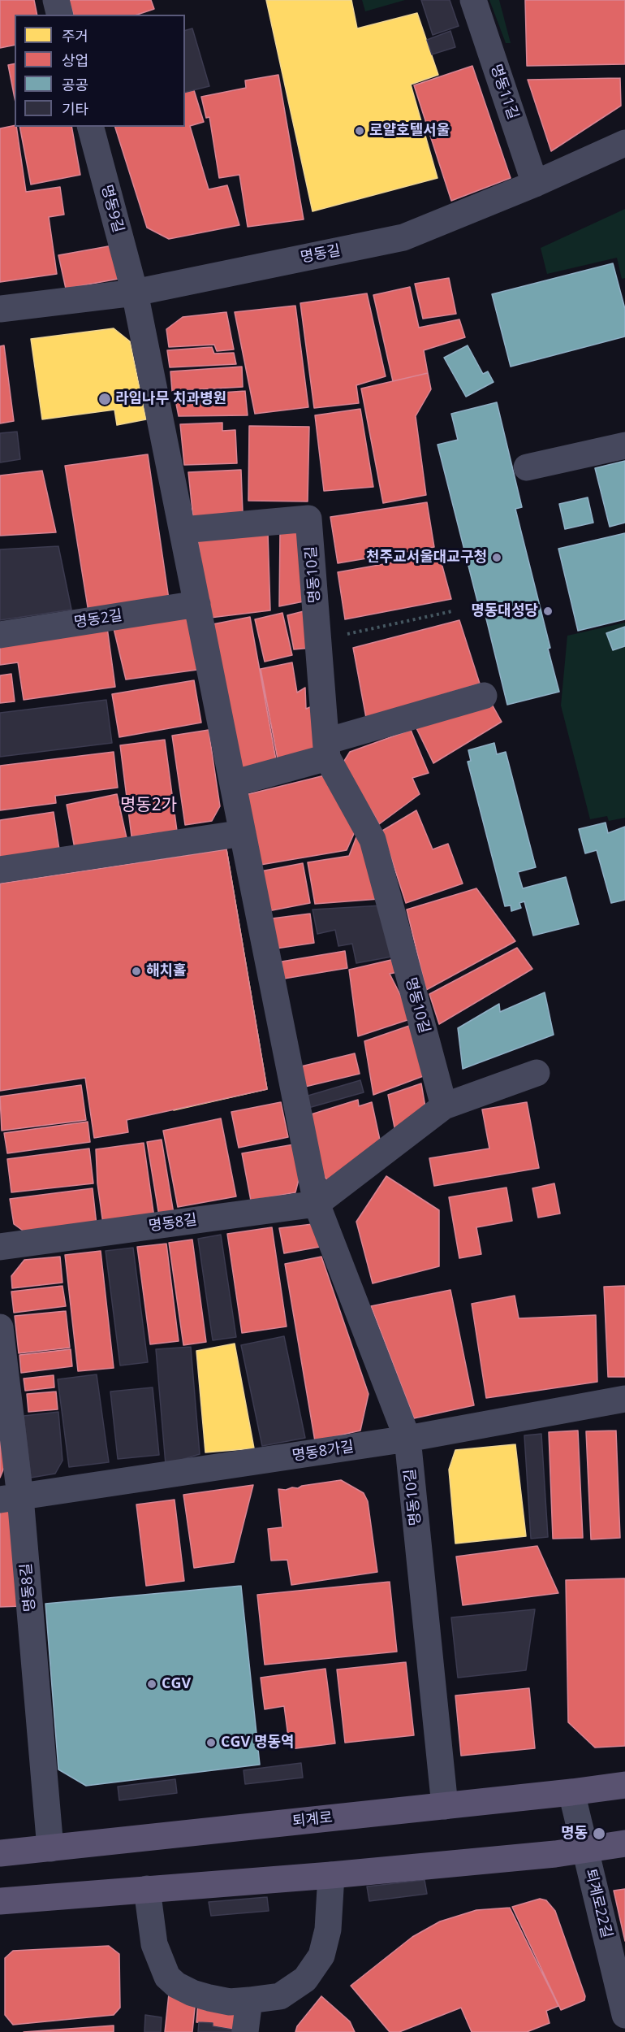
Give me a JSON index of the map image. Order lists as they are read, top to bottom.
{
  "streets": {
    "main road": ["퇴계로"],
    "street": [
      "명동11길",
      "명동9길",
      "명동길",
      "명동10길",
      "명동2길",
      "명동8길",
      "명동8가길",
      "퇴계로22길"
    ]
  },
  "crossings": [
    ["명동11길", "명동길"],
    ["명동9길", "명동길"],
    ["명동9길", "명동10길"],
    ["명동길", "명동10길"],
    ["명동10길", "명동2길"],
    ["명동10길", "명동8길"],
    ["명동10길", "명동8가길"],
    ["명동10길", "퇴계로"],
    ["명동8길", "명동8가길"],
    ["명동8길", "퇴계로"],
    ["퇴계로", "퇴계로22길"]
  ],
  "districts": ["명동2가"],
  "places": [
    "로얄호텔서울",
    "라임나무 치과병원",
    "천주교서울대교구청",
    "명동대성당",
    "해치홀",
    "CGV",
    "CGV 명동역",
    "명동"
  ],
  "legend": [
    "주거",
    "상업",
    "공공",
    "기타"
  ]
}
